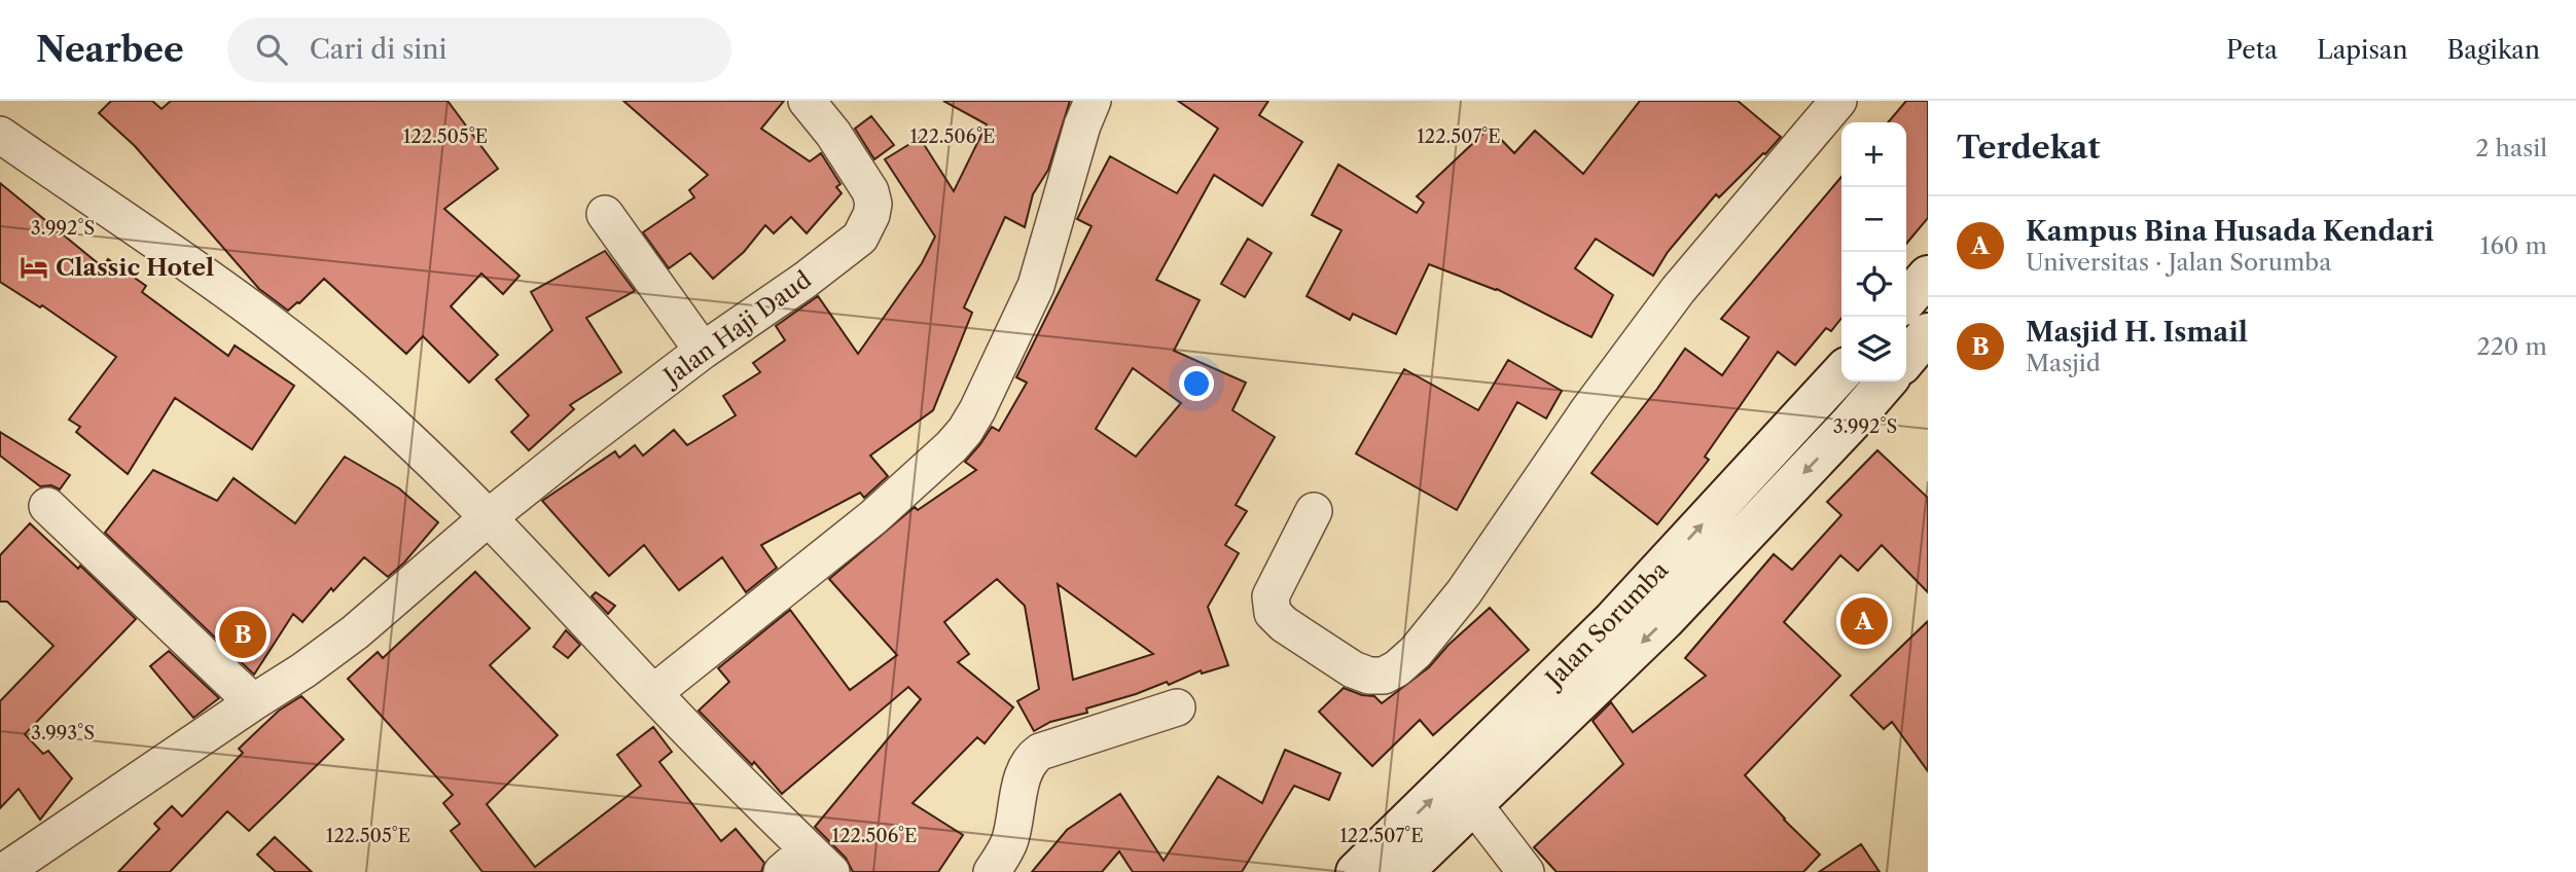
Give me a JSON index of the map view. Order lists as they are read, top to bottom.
{
  "streets": {
    "street": ["Jalan Haji Daud", "Jalan Sorumba"]
  },
  "places": {
    "hotel": ["Classic Hotel"]
  },
  "page": {
    "header": "Nearbee",
    "search": "Cari di sini",
    "nav": ["Peta", "Lapisan", "Bagikan"],
    "heading": ["Terdekat", "2 hasil"],
    "map_buttons": ["+", "−"],
    "list": [
      {
        "mark": "A",
        "name": "Kampus Bina Husada Kendari",
        "note": "Universitas · Jalan Sorumba",
        "value": "160 m"
      },
      {
        "mark": "B",
        "name": "Masjid H. Ismail",
        "note": "Masjid",
        "value": "220 m"
      }
    ],
    "pins": ["A", "B"]
  },
  "coordinates": [
    "122.505°E",
    "122.506°E",
    "122.507°E",
    "3.992°S",
    "3.993°S"
  ]
}
